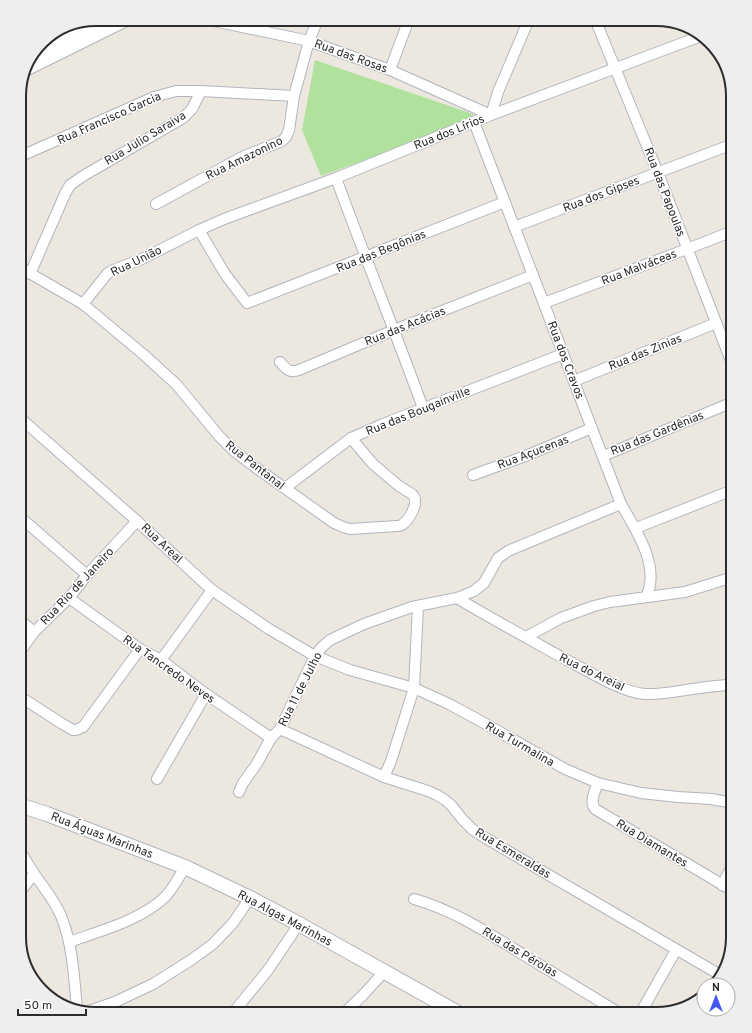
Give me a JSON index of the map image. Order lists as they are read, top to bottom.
{
  "streets": {
    "street": [
      "Rua das Rosas",
      "Rua Francisco Garcia",
      "Rua dos Lírios",
      "Rua Julio Saraiva",
      "Rua Amazonino",
      "Rua das Papoulas",
      "Rua dos Gipses",
      "Rua das Begônias",
      "Rua União",
      "Rua Malváceas",
      "Rua das Acácias",
      "Rua das Zinias",
      "Rua dos Cravos",
      "Rua das Bougainville",
      "Rua das Gardênias",
      "Rua Açucenas",
      "Rua Pantanal",
      "Rua Areal",
      "Rua Rio de Janeiro",
      "Rua Tancredo Neves",
      "Rua do Areial",
      "Rua 11 de Julho",
      "Rua Turmalina",
      "Rua Águas Marinhas",
      "Rua Diamantes",
      "Rua Esmeraldas",
      "Rua Algas Marinhas",
      "Rua das Pérolas"
    ]
  },
  "crossings": [
    ["Rua das Rosas", "Rua dos Lírios"],
    ["Rua das Rosas", "Rua Amazonino"],
    ["Rua Francisco Garcia", "Rua Julio Saraiva"],
    ["Rua dos Lírios", "Rua das Papoulas"],
    ["Rua dos Lírios", "Rua das Begônias"],
    ["Rua dos Lírios", "Rua União"],
    ["Rua dos Lírios", "Rua dos Cravos"],
    ["Rua Julio Saraiva", "Rua Pantanal"],
    ["Rua das Papoulas", "Rua dos Gipses"],
    ["Rua das Papoulas", "Rua Malváceas"],
    ["Rua das Papoulas", "Rua das Zinias"],
    ["Rua dos Gipses", "Rua dos Cravos"],
    ["Rua das Begônias", "Rua União"],
    ["Rua das Begônias", "Rua dos Cravos"],
    ["Rua União", "Rua Pantanal"],
    ["Rua Malváceas", "Rua dos Cravos"],
    ["Rua das Acácias", "Rua dos Cravos"],
    ["Rua das Zinias", "Rua dos Cravos"],
    ["Rua dos Cravos", "Rua das Bougainville"],
    ["Rua dos Cravos", "Rua das Gardênias"],
    ["Rua dos Cravos", "Rua Açucenas"],
    ["Rua dos Cravos", "Rua 11 de Julho"],
    ["Rua das Bougainville", "Rua Pantanal"],
    ["Rua Areal", "Rua Rio de Janeiro"],
    ["Rua Areal", "Rua 11 de Julho"],
    ["Rua Areal", "Rua Turmalina"],
    ["Rua Rio de Janeiro", "Rua Tancredo Neves"],
    ["Rua Tancredo Neves", "Rua 11 de Julho"],
    ["Rua do Areial", "Rua 11 de Julho"],
    ["Rua 11 de Julho", "Rua Turmalina"],
    ["Rua 11 de Julho", "Rua Esmeraldas"],
    ["Rua Turmalina", "Rua Diamantes"],
    ["Rua Águas Marinhas", "Rua Algas Marinhas"]
  ],
  "scale_bar": "50 m",
  "north": "top"
}
